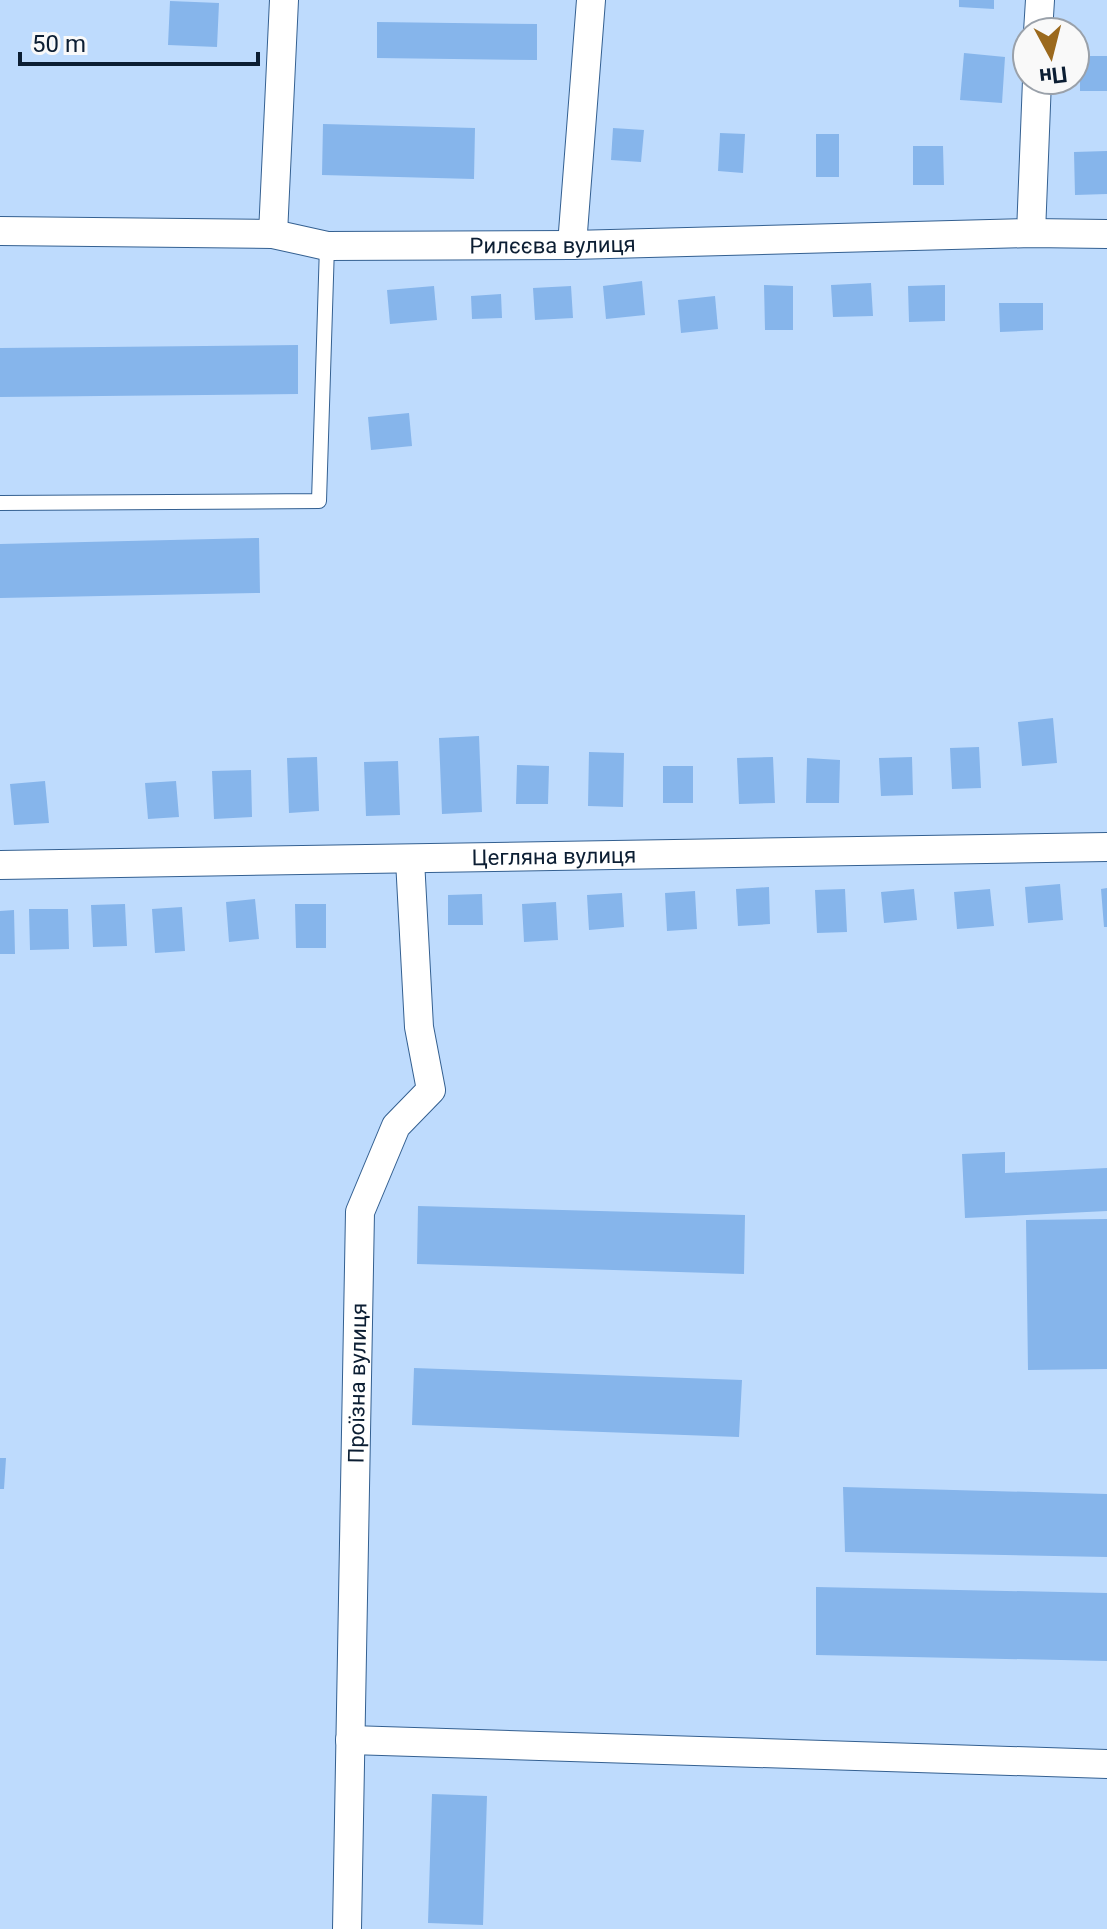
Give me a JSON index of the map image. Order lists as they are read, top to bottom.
{
  "streets": {
    "street": ["Рилєєва вулиця", "Цегляна вулиця", "Проїзна вулиця"]
  },
  "crossings": [
    ["Цегляна вулиця", "Проїзна вулиця"]
  ],
  "scale_bar": "50 m",
  "north": "bottom"
}
